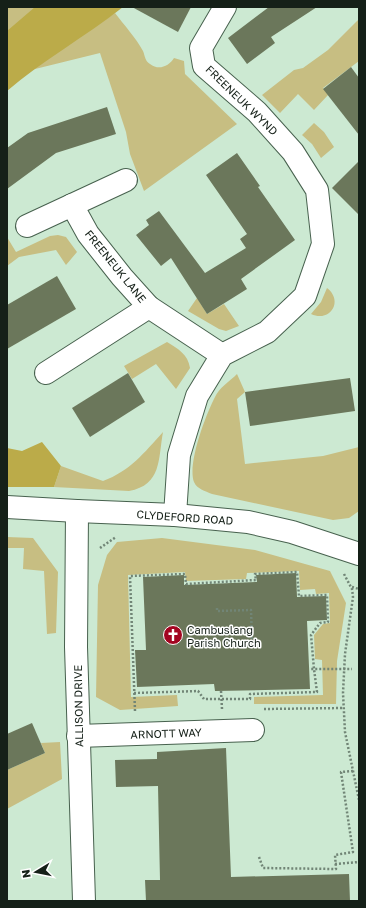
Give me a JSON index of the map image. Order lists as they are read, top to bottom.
{
  "streets": {
    "street": [
      "FREENEUK WYND",
      "FREENEUK LANE",
      "CLYDEFORD ROAD",
      "ALLISON DRIVE",
      "ARNOTT WAY"
    ]
  },
  "crossings": [
    ["FREENEUK WYND", "FREENEUK LANE"],
    ["CLYDEFORD ROAD", "ALLISON DRIVE"],
    ["ALLISON DRIVE", "ARNOTT WAY"]
  ],
  "places": {
    "church": ["Cambuslang Parish Church"]
  },
  "north": "left"
}
